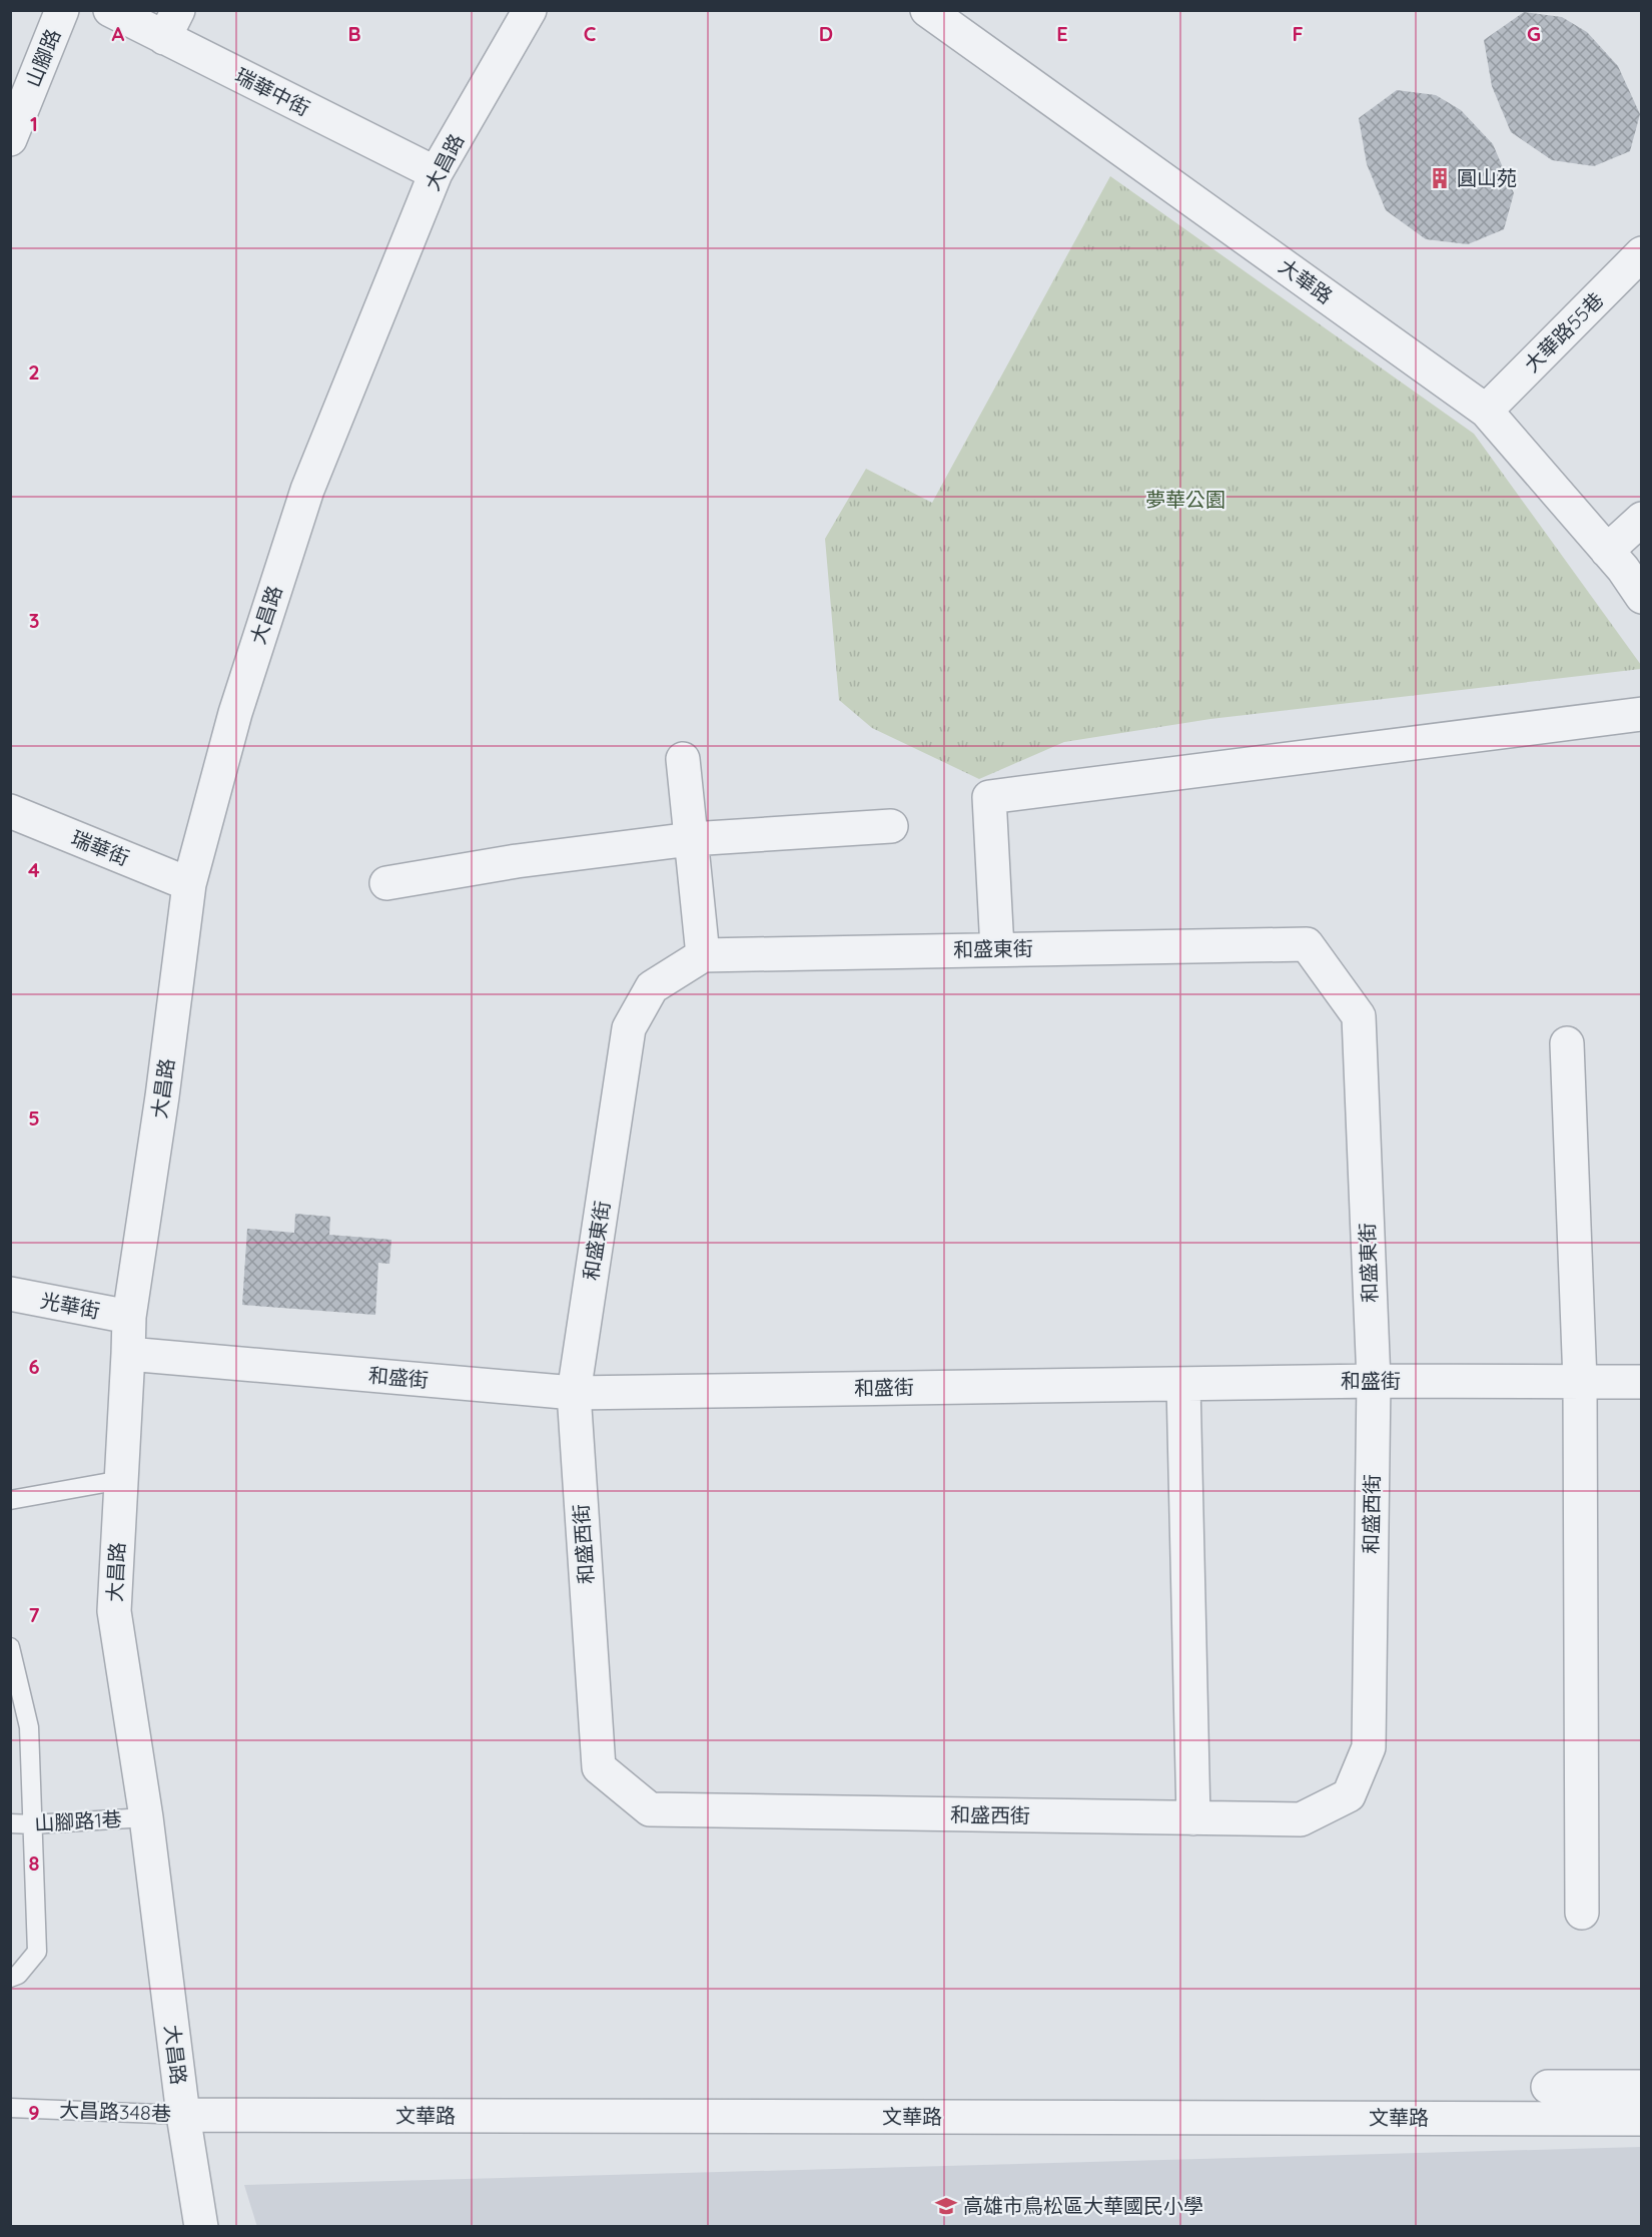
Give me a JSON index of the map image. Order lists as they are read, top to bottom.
{
  "streets": {
    "street": [
      "山腳路",
      "瑞華中街",
      "大昌路",
      "大華路",
      "大華路55巷",
      "瑞華街",
      "和盛東街",
      "光華街",
      "和盛街",
      "和盛西街",
      "文華路"
    ],
    "lane": ["山腳路1巷", "大昌路348巷"]
  },
  "crossings": [
    ["瑞華中街", "大昌路"],
    ["大昌路", "瑞華街"],
    ["大昌路", "光華街"],
    ["大昌路", "和盛街"],
    ["大昌路", "山腳路1巷"],
    ["大昌路", "大昌路348巷"],
    ["大昌路", "文華路"],
    ["大華路", "大華路55巷"],
    ["和盛東街", "和盛街"],
    ["和盛東街", "和盛西街"],
    ["和盛街", "和盛西街"],
    ["大昌路348巷", "文華路"]
  ],
  "parks": ["夢華公園"],
  "places": {
    "building": ["圓山苑"],
    "school or university": ["高雄市鳥松區大華國民小學"]
  },
  "grid": {
    "columns": [
      "A",
      "B",
      "C",
      "D",
      "E",
      "F",
      "G"
    ],
    "rows": [
      "1",
      "2",
      "3",
      "4",
      "5",
      "6",
      "7",
      "8",
      "9"
    ]
  }
}
